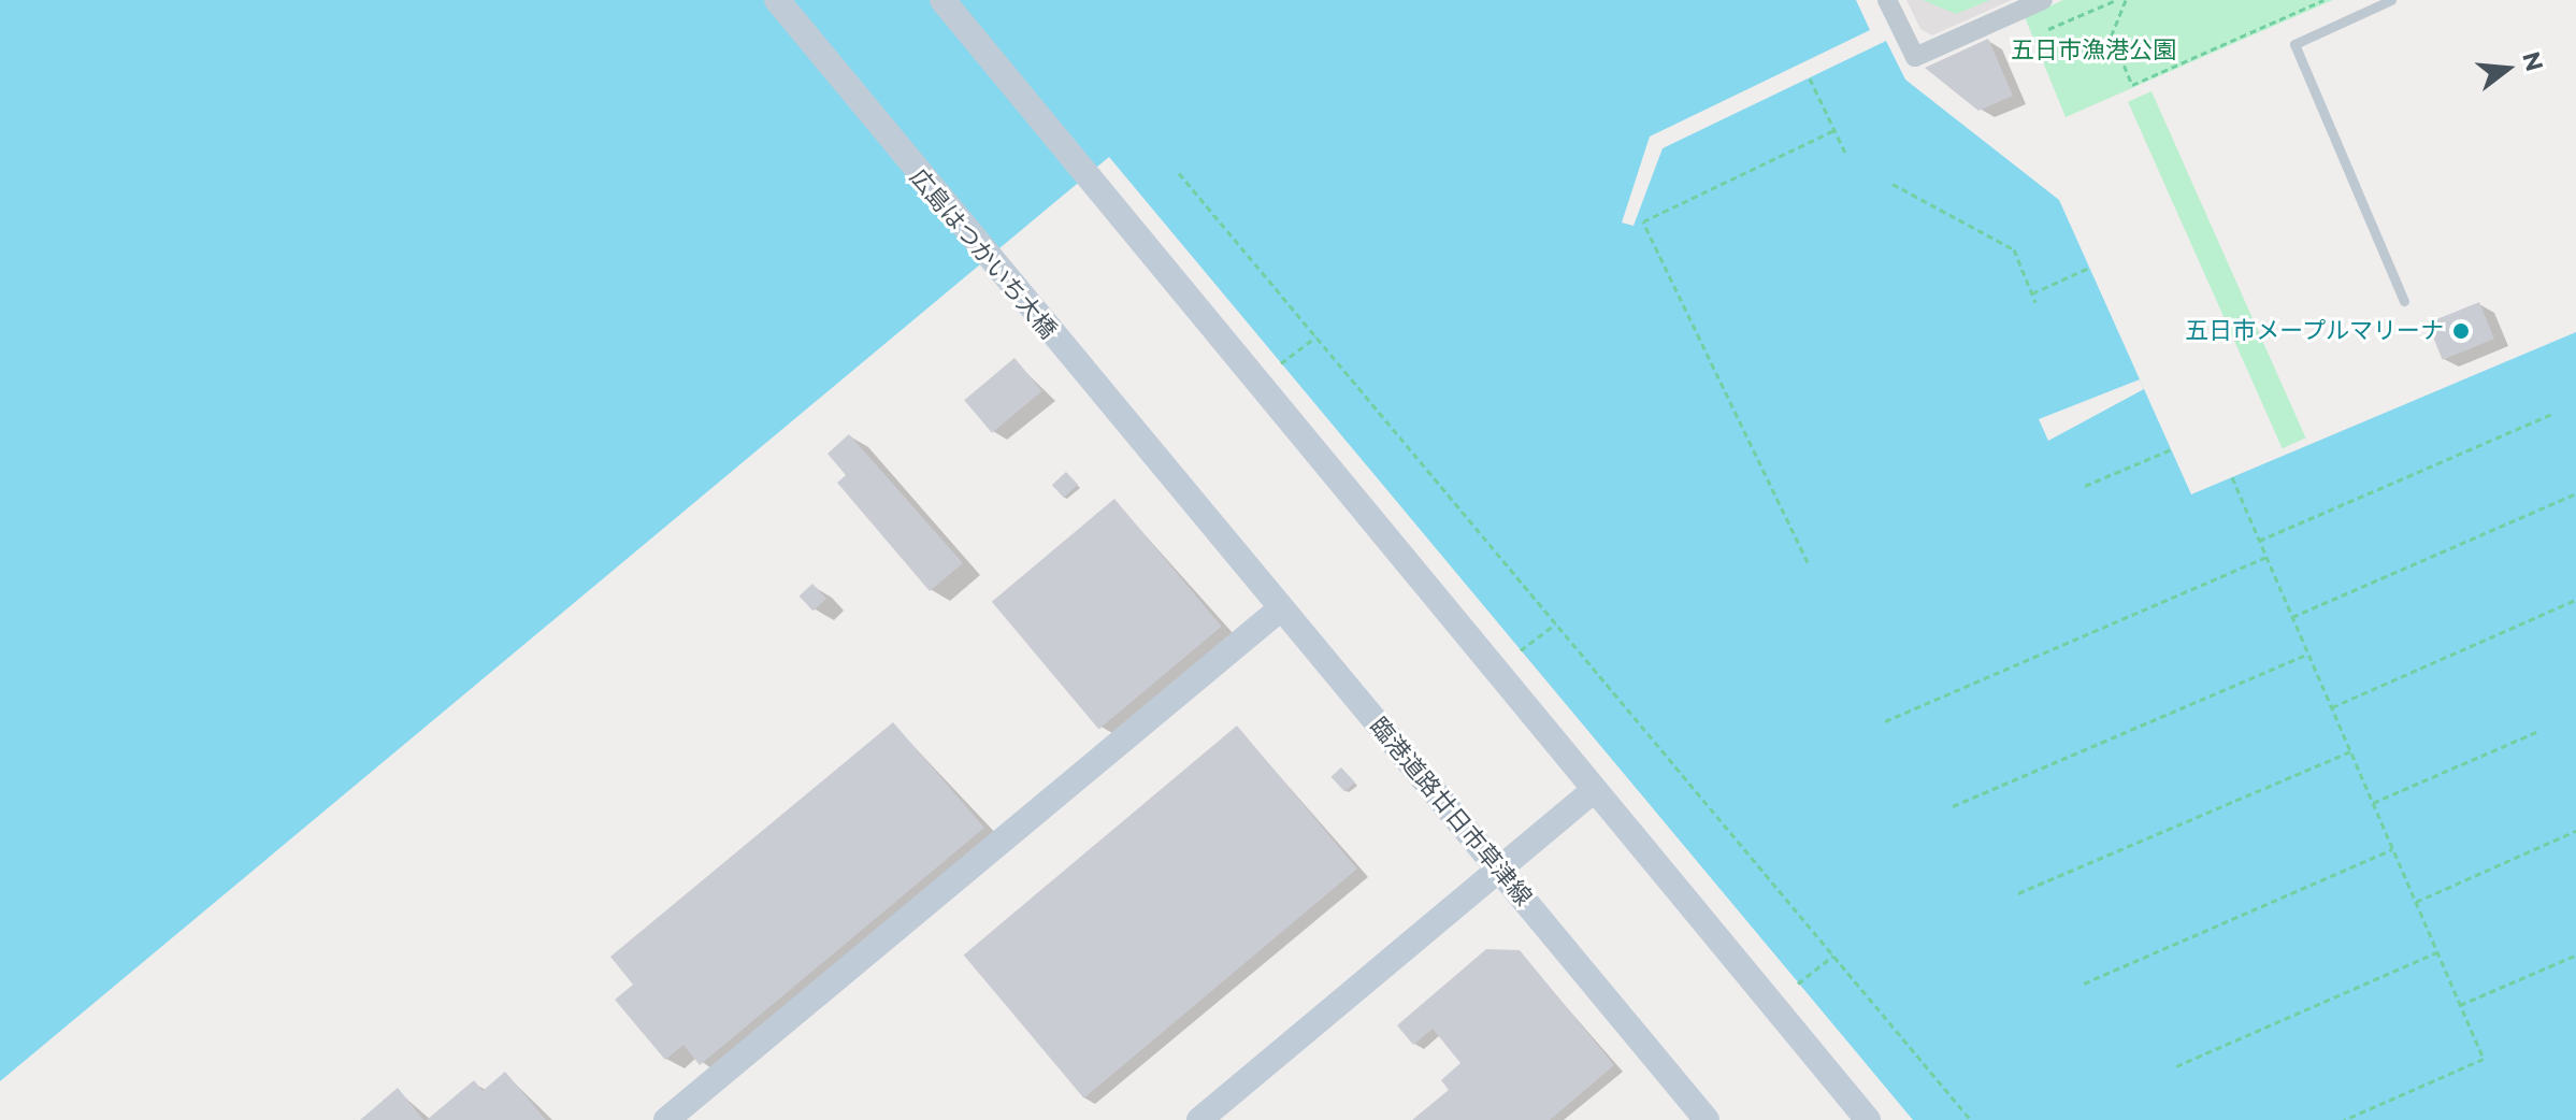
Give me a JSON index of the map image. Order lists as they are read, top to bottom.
{
  "streets": {
    "street": ["広島はつかいち大橋", "臨港道路廿日市草津線"]
  },
  "crossings": [
    ["広島はつかいち大橋", "臨港道路廿日市草津線"]
  ],
  "parks": ["五日市漁港公園"],
  "places": ["五日市メープルマリーナ"],
  "north": "right"
}
